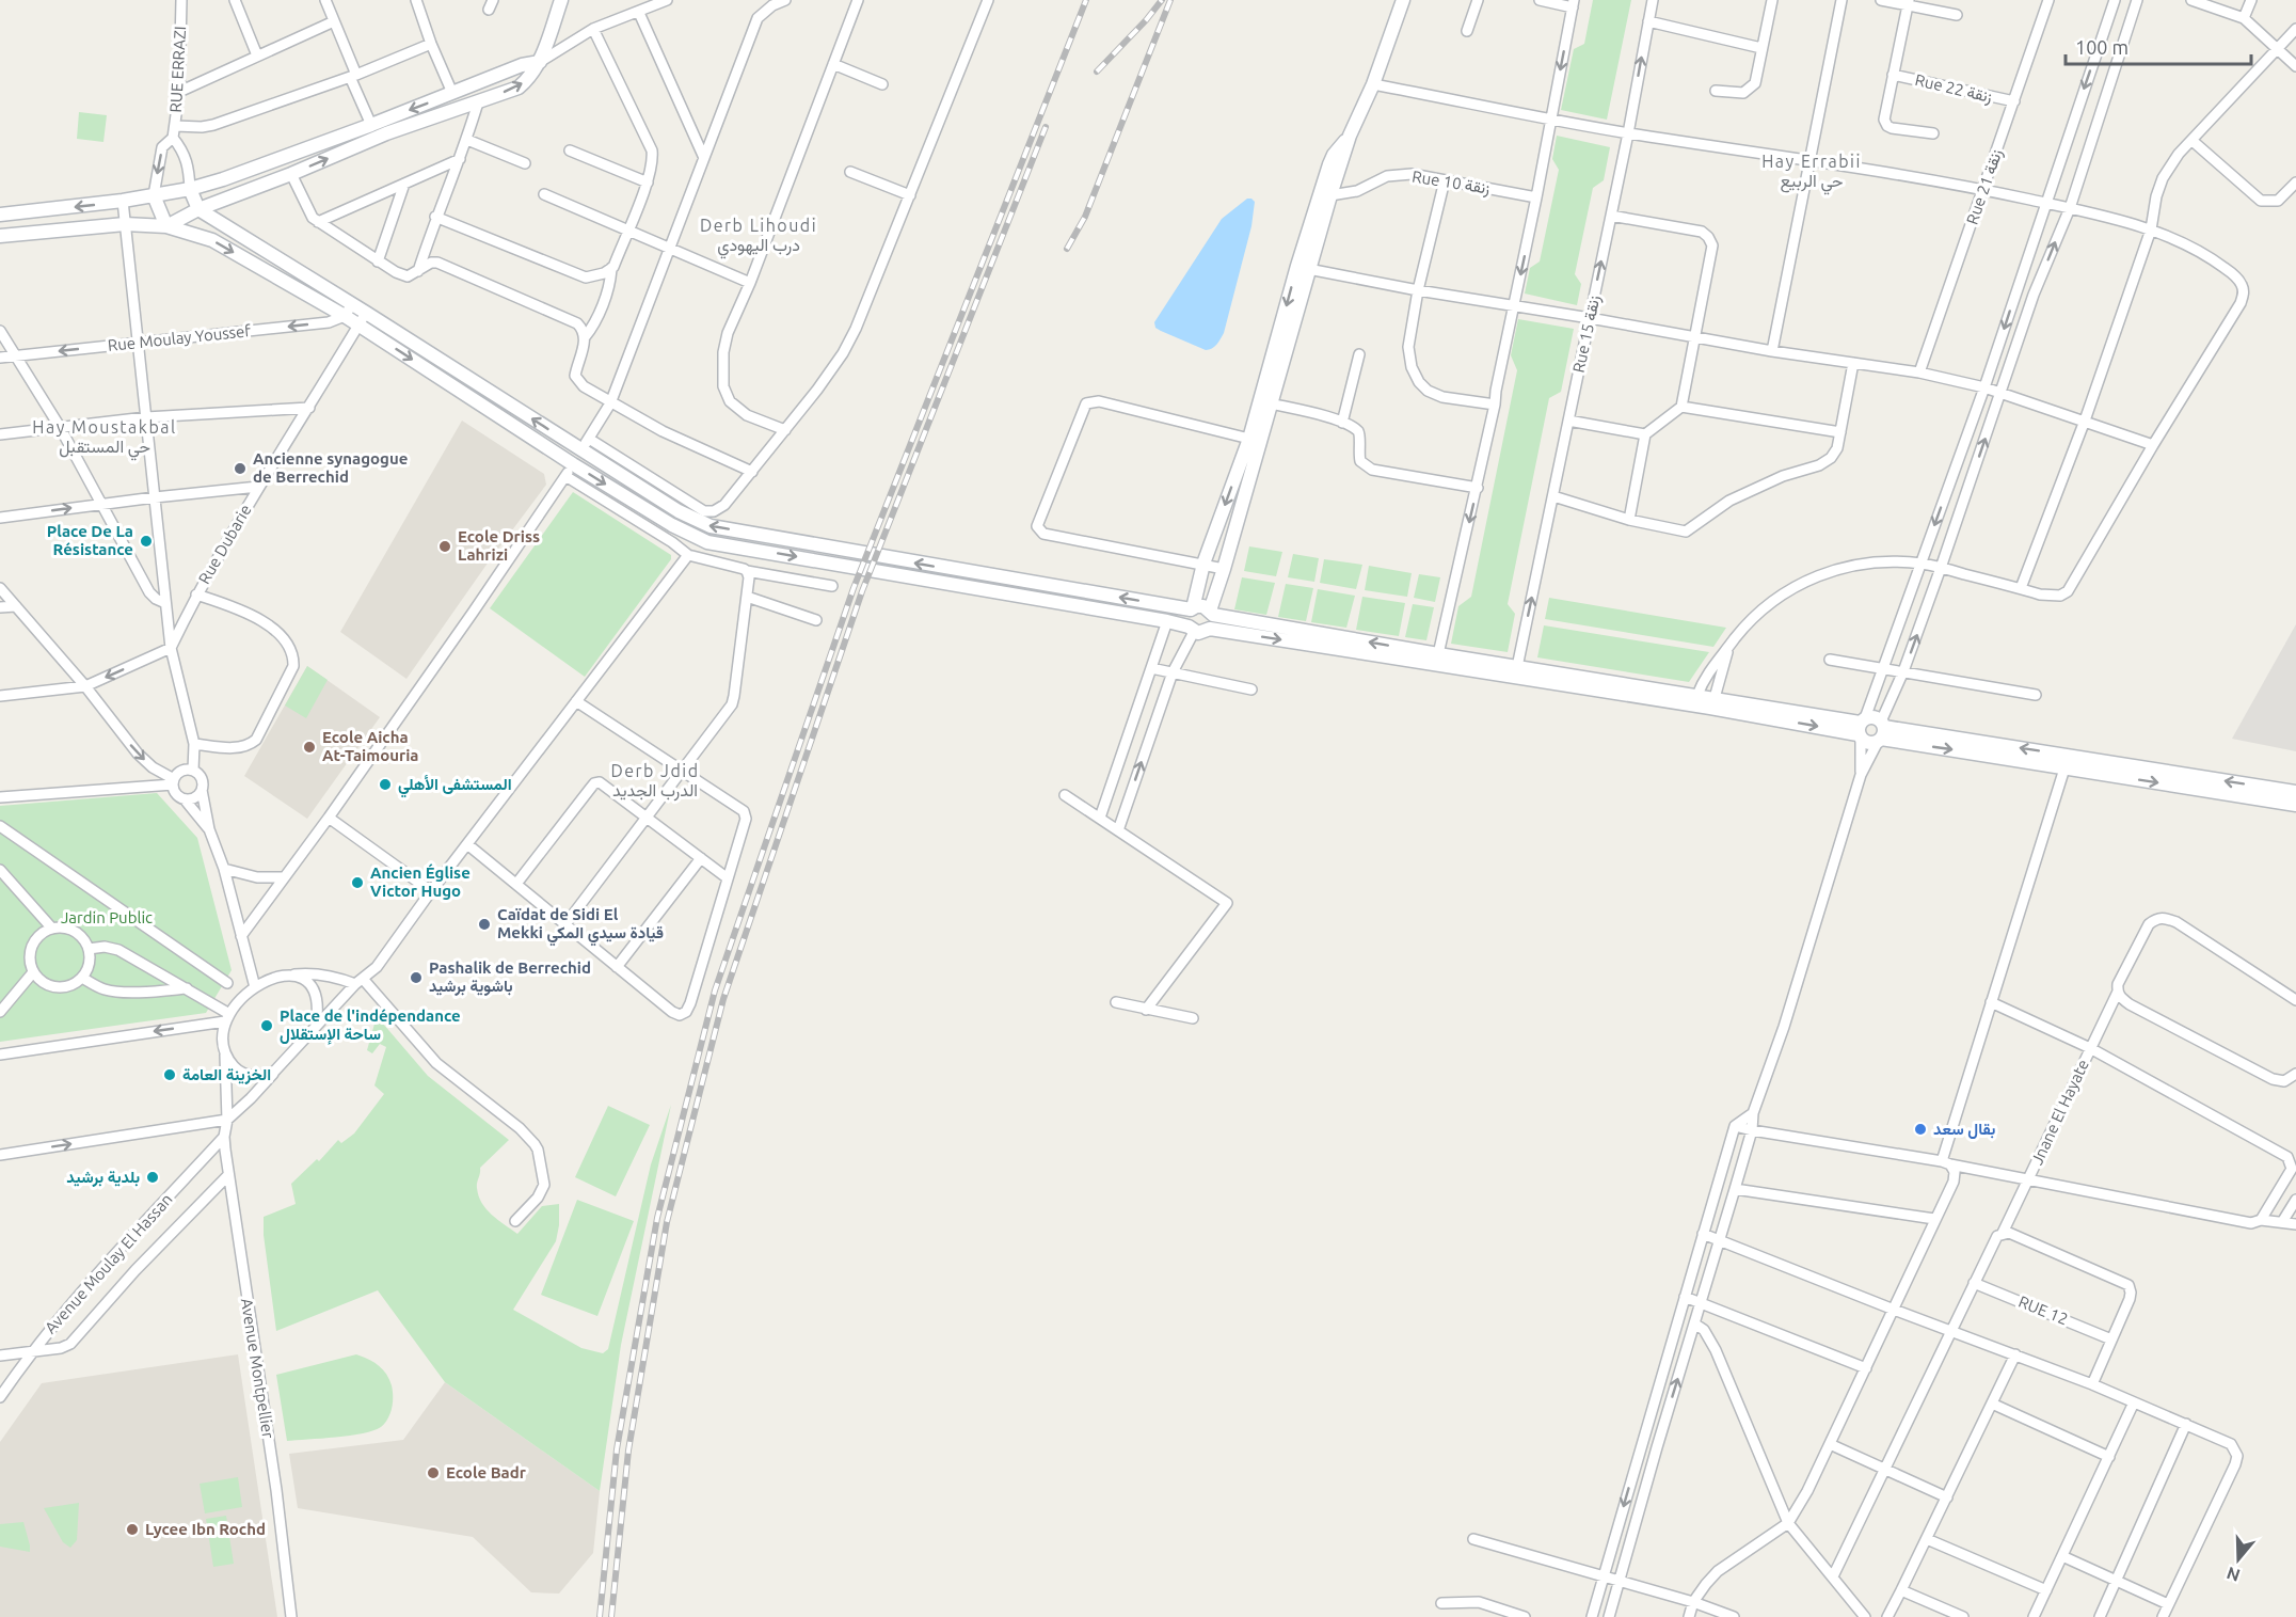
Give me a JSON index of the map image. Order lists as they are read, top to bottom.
{
  "streets": {
    "street": [
      "RUE ERRAZI",
      "Rue 22 زنقة",
      "Rue 10 زنقة",
      "Rue 21 زنقة",
      "Rue 15 زنقة",
      "Rue Moulay Youssef",
      "Rue Dubarie",
      "Jnane El Hayate",
      "Avenue Moulay El Hassan",
      "RUE 12",
      "Avenue Montpellier"
    ]
  },
  "crossings": [
    ["Rue 22 زنقة", "Rue 21 زنقة"],
    ["Jnane El Hayate", "RUE 12"],
    ["Avenue Moulay El Hassan", "Avenue Montpellier"]
  ],
  "districts": [
    "Hay Errabii حي الربيع",
    "Derb Lihoudi درب اليهودي",
    "Hay Moustakbal حي المستقبل",
    "Derb Jdid الدرب الجديد"
  ],
  "parks": ["Jardin Public"],
  "places": [
    "Ancienne synagogue de Berrechid",
    "Place De La Résistance",
    "Ecole Driss Lahrizi",
    "Ecole Aicha At-Taimouria",
    "المستشفى الأهلي",
    "Ancien Église Victor Hugo",
    "Caïdat de Sidi El Mekki قيادة سيدي المكي",
    "Pashalik de Berrechid باشوية برشيد",
    "Place de l'indépendance ساحة الإستقلال",
    "الخزينة العامة",
    "بقال سعد",
    "بلدية برشيد",
    "Ecole Badr",
    "Lycee Ibn Rochd"
  ],
  "scale_bar": "100 m",
  "north": "bottom"
}
